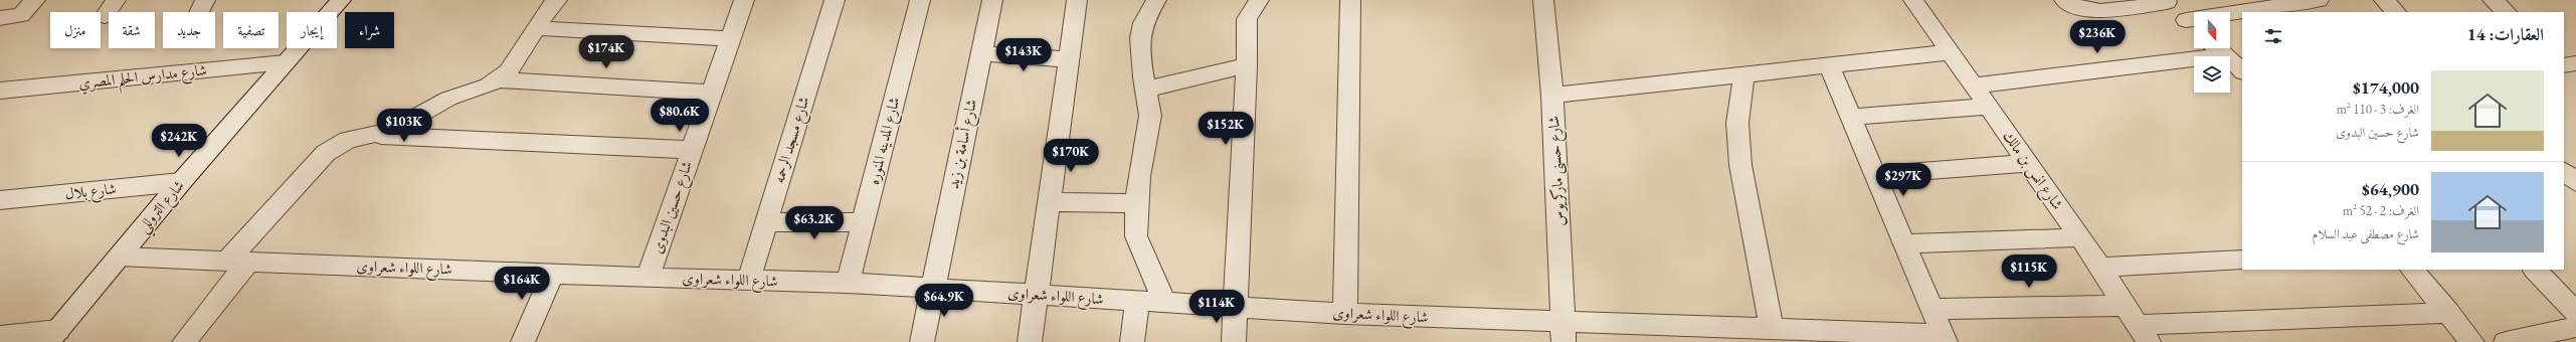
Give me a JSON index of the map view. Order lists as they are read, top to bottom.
{
  "streets": {
    "street": [
      "شارع مدارس الحلم المصري",
      "شارع مسجد الرحمه",
      "شارع المدينه المنوره",
      "شارع أسامة بن زيد",
      "شارع انس بن مالك",
      "شارع حسنى ماركريوس",
      "شارع بلال",
      "شارع التروللي",
      "شارع حسين البدوى",
      "شارع اللواء شعراوى"
    ]
  },
  "crossings": [
    ["شارع مدارس الحلم المصري", "شارع التروللي"],
    ["شارع مسجد الرحمه", "شارع اللواء شعراوى"],
    ["شارع المدينه المنوره", "شارع اللواء شعراوى"],
    ["شارع أسامة بن زيد", "شارع اللواء شعراوى"],
    ["شارع حسنى ماركريوس", "شارع اللواء شعراوى"],
    ["شارع بلال", "شارع التروللي"],
    ["شارع التروللي", "شارع اللواء شعراوى"],
    ["شارع حسين البدوى", "شارع اللواء شعراوى"]
  ],
  "north": "bottom",
  "page": {
    "chip": [
      "شراء",
      "إيجار",
      "تصفية",
      "جديد",
      "شقة",
      "منزل"
    ],
    "heading": "العقارات: 14",
    "price": [
      "$236K",
      "$174K",
      "$143K",
      "$80.6K",
      "$103K",
      "$152K",
      "$242K",
      "$170K",
      "$297K",
      "$63.2K",
      "$115K",
      "$164K",
      "$64.9K",
      "$114K"
    ],
    "list": [
      {
        "name": "$174,000",
        "note": "الغرف: 3 · 110 m² · شارع حسين البدوى"
      },
      {
        "name": "$64,900",
        "note": "الغرف: 2 · 52 m² · شارع مصطفى عبد السلام"
      }
    ]
  }
}
